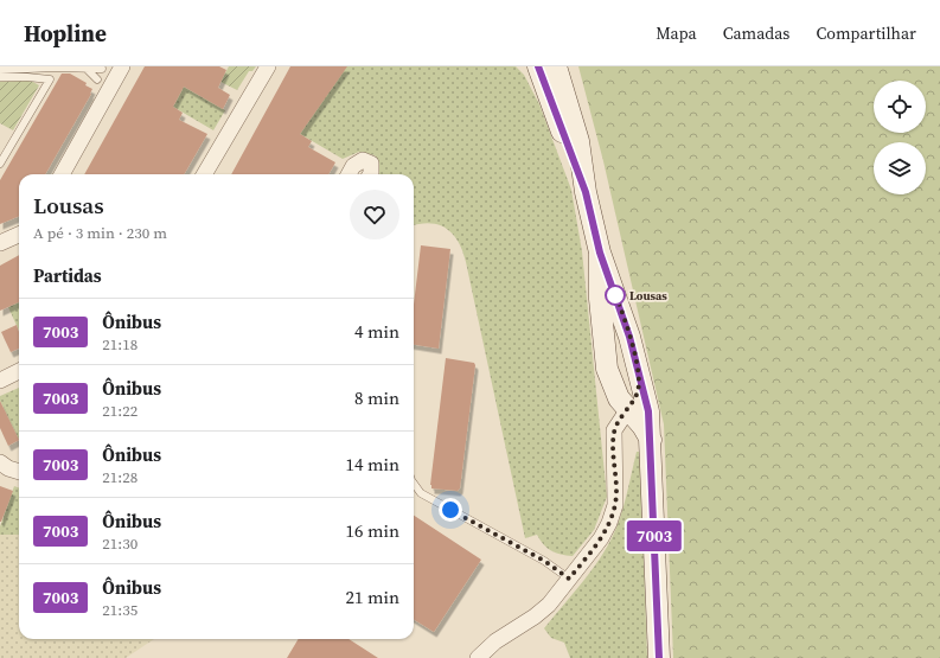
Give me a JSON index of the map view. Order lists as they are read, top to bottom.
{
  "places": ["Lousas"],
  "lines": ["bus line 7003"],
  "page": {
    "header": "Hopline",
    "nav": ["Mapa", "Camadas", "Compartilhar"],
    "on_map": "7003",
    "heading": [
      ["Lousas", "A pé · 3 min · 230 m"],
      "Partidas"
    ],
    "list": [
      {
        "mark": "7003",
        "name": "Ônibus",
        "note": "21:18",
        "value": "4 min"
      },
      {
        "mark": "7003",
        "name": "Ônibus",
        "note": "21:22",
        "value": "8 min"
      },
      {
        "mark": "7003",
        "name": "Ônibus",
        "note": "21:28",
        "value": "14 min"
      },
      {
        "mark": "7003",
        "name": "Ônibus",
        "note": "21:30",
        "value": "16 min"
      },
      {
        "mark": "7003",
        "name": "Ônibus",
        "note": "21:35",
        "value": "21 min"
      }
    ]
  }
}
